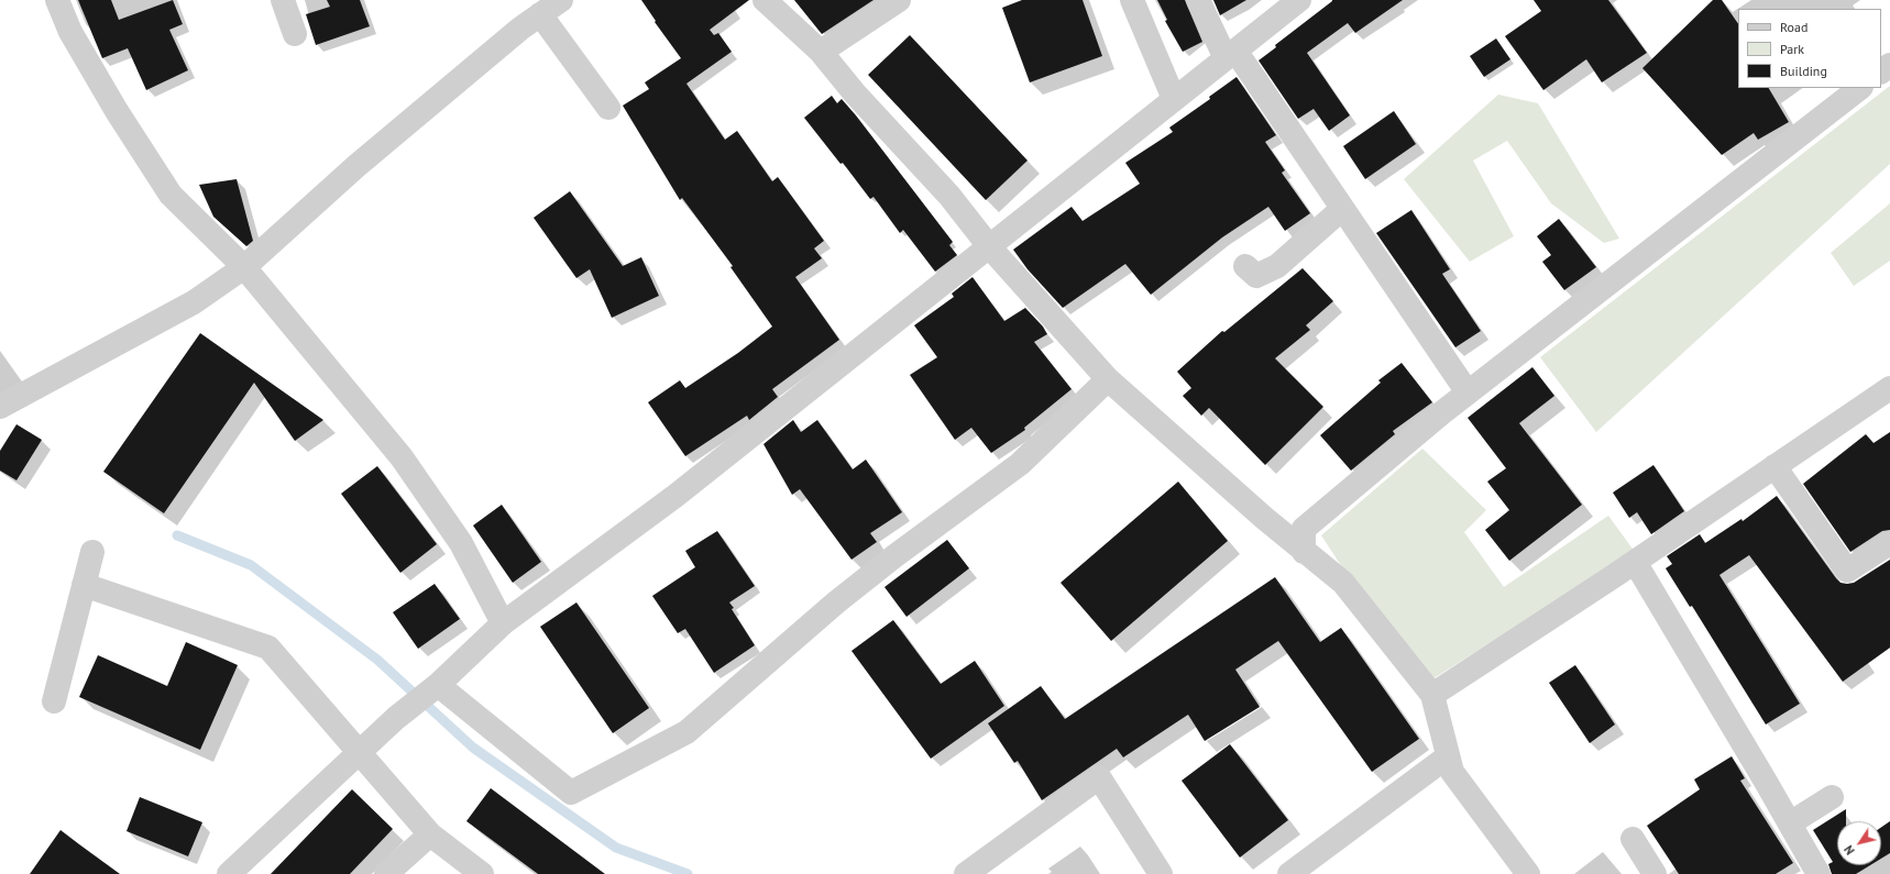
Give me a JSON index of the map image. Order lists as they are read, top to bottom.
{
  "legend": ["Road", "Park", "Building"],
  "north": "bottom left"
}
